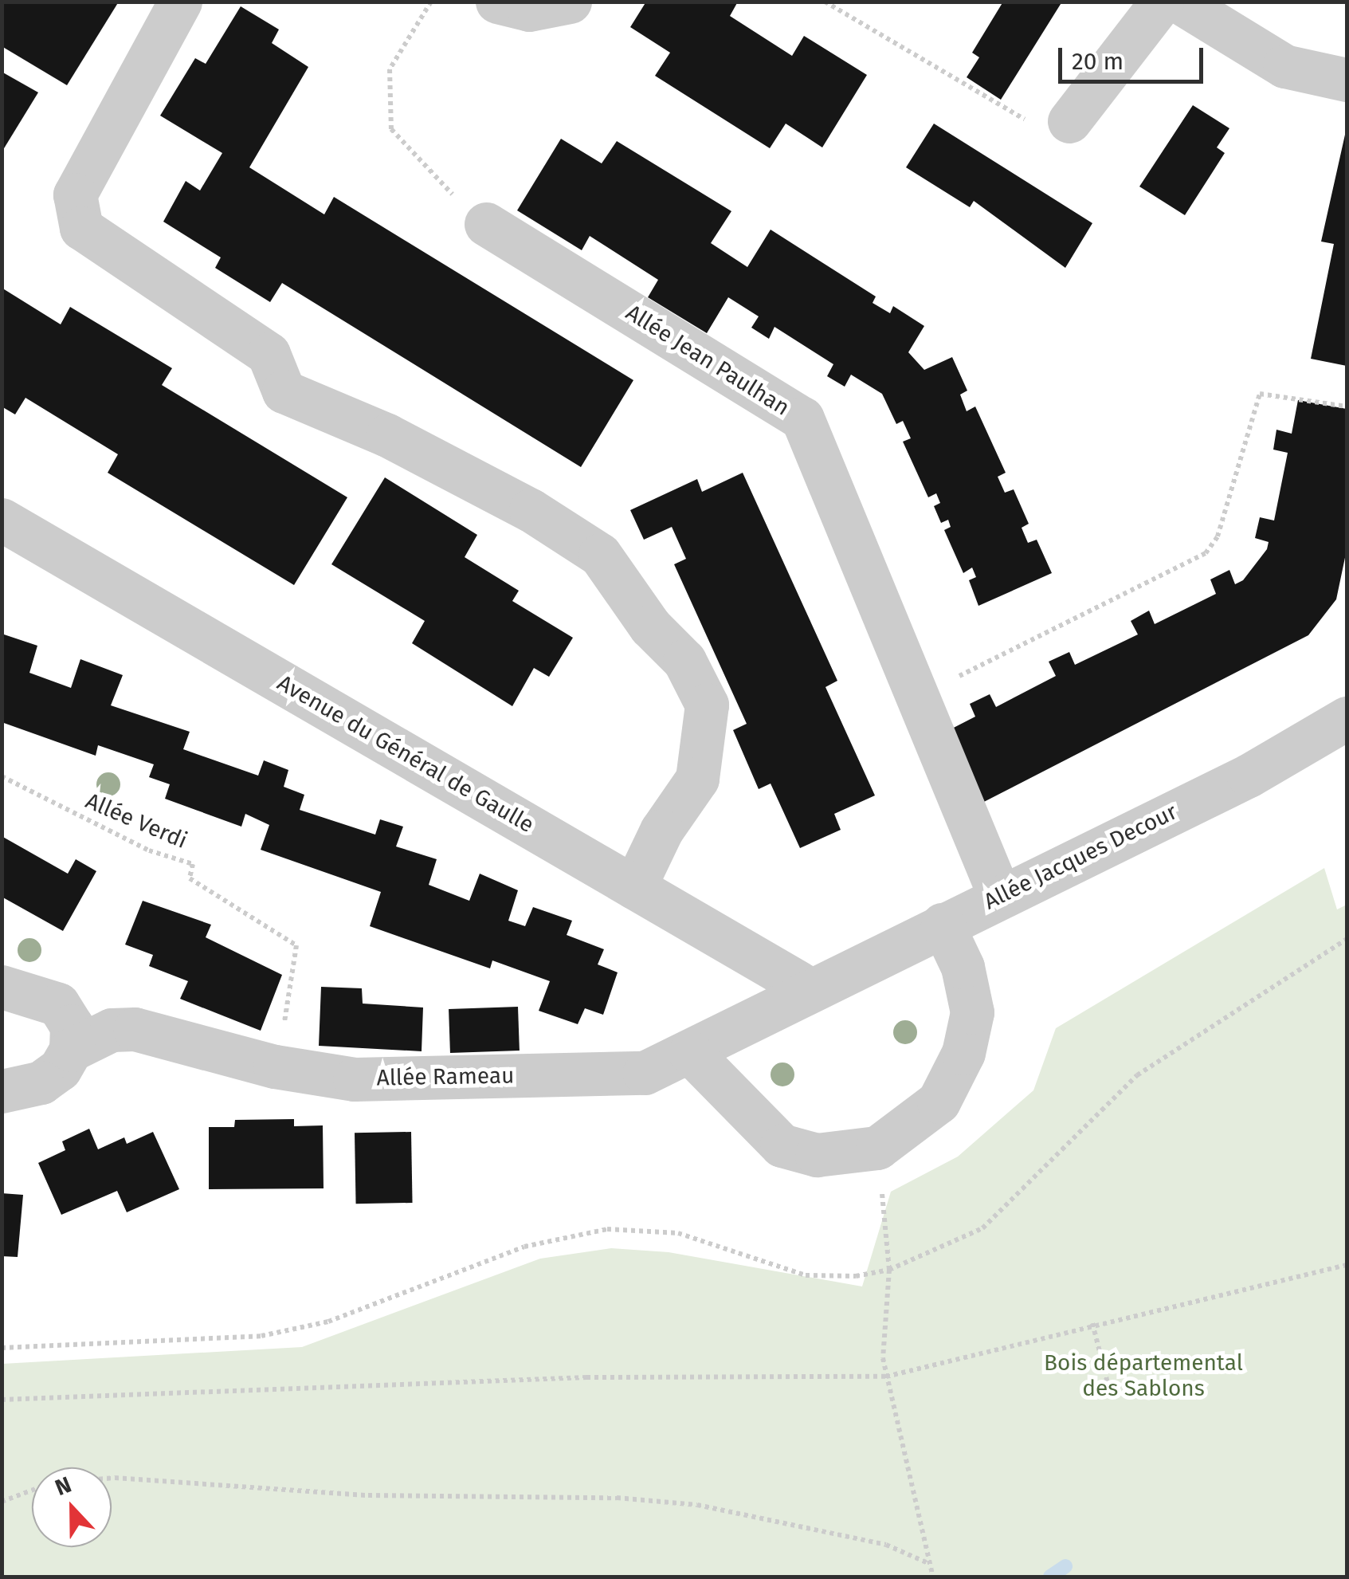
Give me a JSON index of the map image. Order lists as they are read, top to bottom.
{
  "streets": {
    "street": [
      "Allée Jean Paulhan",
      "Avenue du Général de Gaulle",
      "Allée Jacques Decour",
      "Allée Rameau"
    ],
    "path": ["Allée Verdi"]
  },
  "crossings": [
    ["Allée Jean Paulhan", "Allée Jacques Decour"],
    ["Avenue du Général de Gaulle", "Allée Jacques Decour"],
    ["Avenue du Général de Gaulle", "Allée Rameau"],
    ["Allée Verdi", "Allée Rameau"],
    ["Allée Jacques Decour", "Allée Rameau"]
  ],
  "parks": ["Bois départemental des Sablons"],
  "scale_bar": "20 m",
  "north": "top"
}
